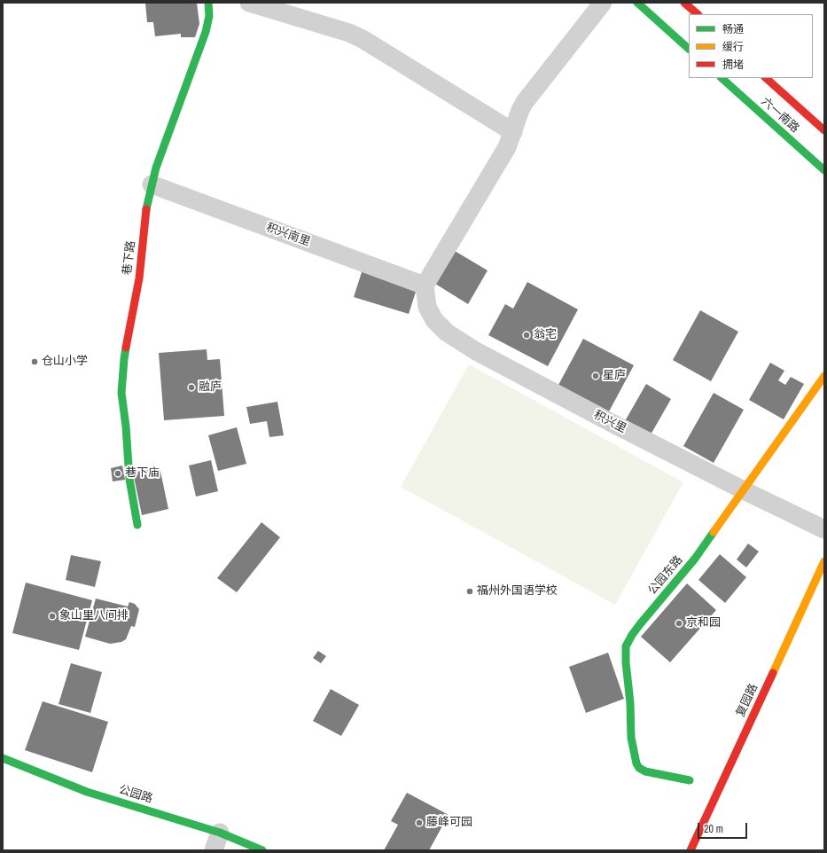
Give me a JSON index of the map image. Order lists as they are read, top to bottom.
{
  "streets": {
    "street": [
      "六一南路",
      "积兴南里",
      "巷下路",
      "积兴里",
      "公园东路",
      "复园路",
      "公园路"
    ]
  },
  "crossings": [
    ["积兴南里", "巷下路"],
    ["积兴南里", "积兴里"],
    ["积兴里", "公园东路"]
  ],
  "places": [
    "翁宅",
    "仓山小学",
    "星庐",
    "融庐",
    "巷下庙",
    "福州外国语学校",
    "象山里八间排",
    "京和园",
    "藤峰可园"
  ],
  "legend": ["畅通", "缓行", "拥堵"],
  "scale_bar": "20 m"
}
